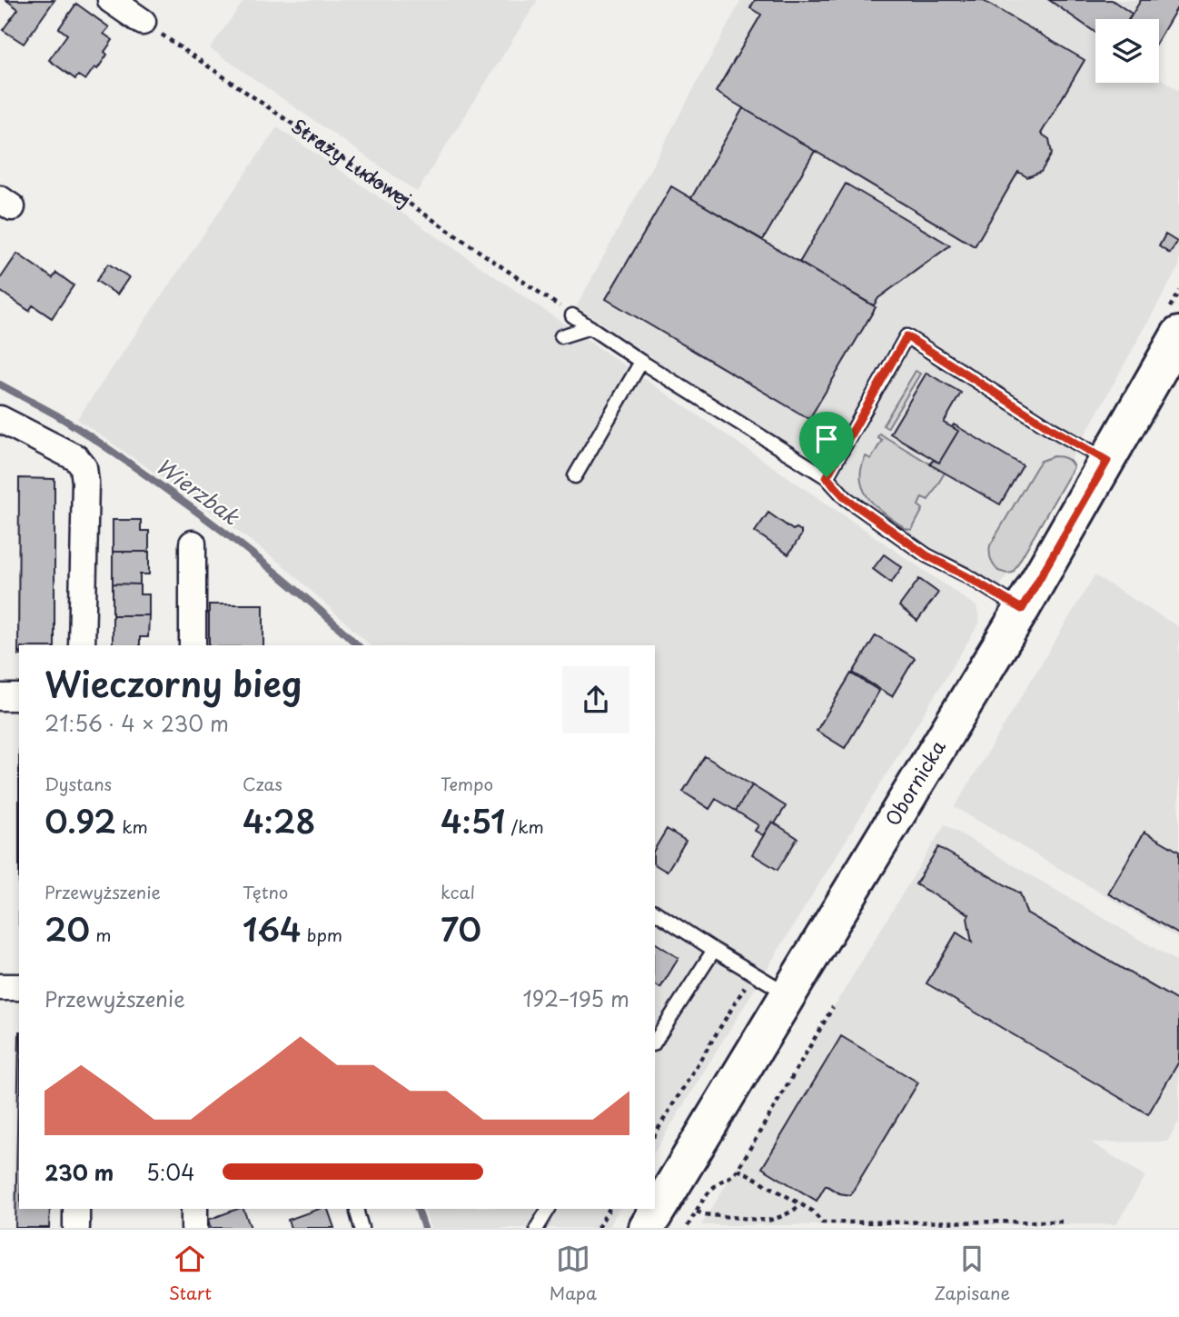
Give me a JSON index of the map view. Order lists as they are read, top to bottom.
{
  "streets": {
    "main road": ["Obornicka"],
    "path": ["Straży Ludowej"]
  },
  "water": ["Wierzbak"],
  "page": {
    "heading": ["Wieczorny bieg", "21:56 · 4 × 230 m"],
    "stats": [
      ["Dystans", "0.92 km"],
      ["Czas", "4:28"],
      ["Tempo", "4:51 /km"],
      ["Przewyższenie", "20 m"],
      ["Tętno", "164 bpm"],
      ["kcal", "70"]
    ],
    "chart": ["Przewyższenie", "192–195 m"],
    "list": [
      {
        "name": "230 m",
        "note": "5:04"
      }
    ],
    "tabs": ["Start", "Mapa", "Zapisane"]
  }
}
